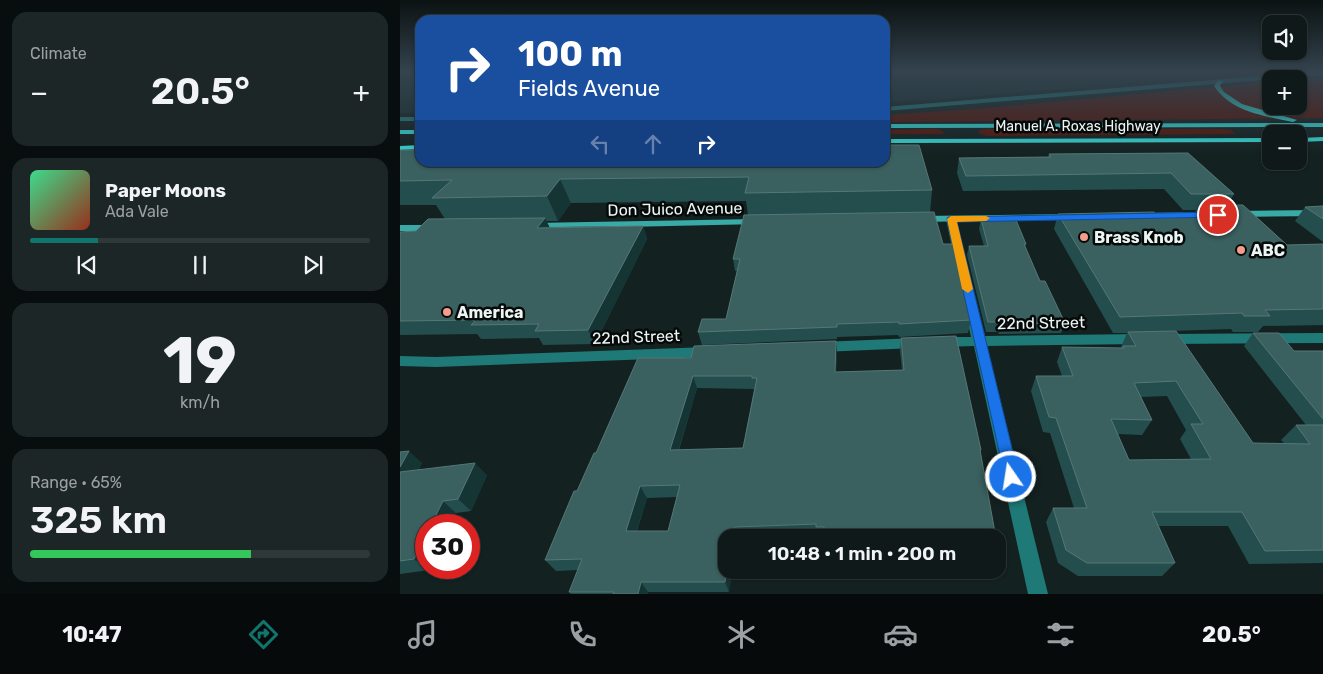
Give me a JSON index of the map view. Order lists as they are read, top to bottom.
{
  "streets": {
    "main road": ["Manuel A. Roxas Highway", "Don Juico Avenue"],
    "street": ["22nd Street"]
  },
  "places": ["Brass Knob", "ABC", "America"],
  "page": {
    "tile": [
      "Climate",
      ["19", "km/h"],
      ["Range · 65%", "325 km"]
    ],
    "map_buttons": ["+", "−"],
    "turn": ["100 m", "Fields Avenue"],
    "heat": ["−", "20.5°", "+"],
    "song": ["Paper Moons", "Ada Vale"],
    "limit": "30",
    "trip": "10:48 · 1 min · 200 m",
    "tabs": ["10:47", "20.5°"]
  }
}
